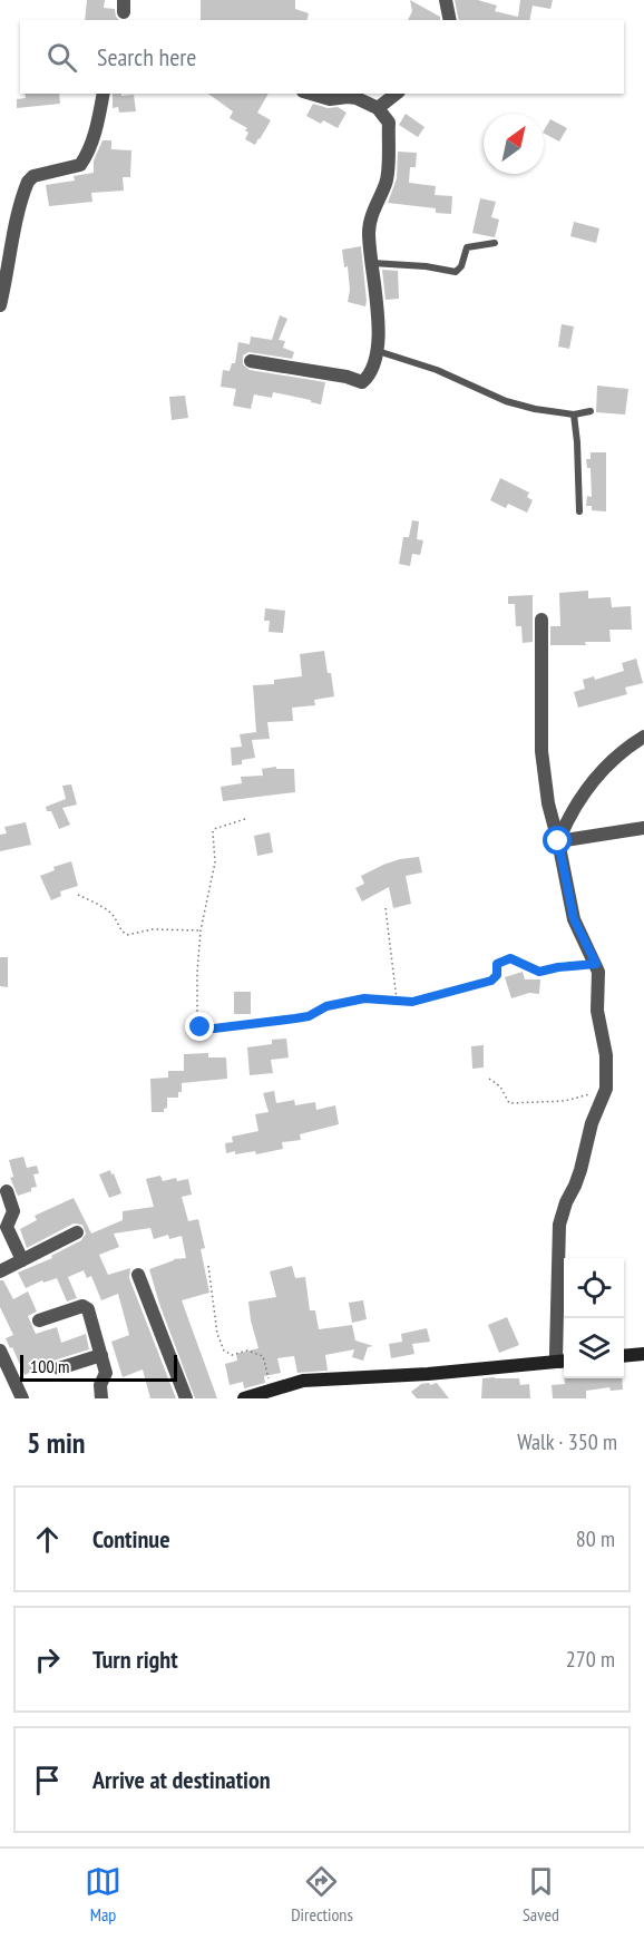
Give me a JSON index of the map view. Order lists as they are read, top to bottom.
{
  "scale_bar": "100 m",
  "north": "top right",
  "page": {
    "search": "Search here",
    "scale": "100 m",
    "heading": ["5 min", "Walk · 350 m"],
    "list": [
      ["Continue", "80 m"],
      ["Turn right", "270 m"],
      "Arrive at destination"
    ],
    "nav": ["Map", "Directions", "Saved"]
  }
}
